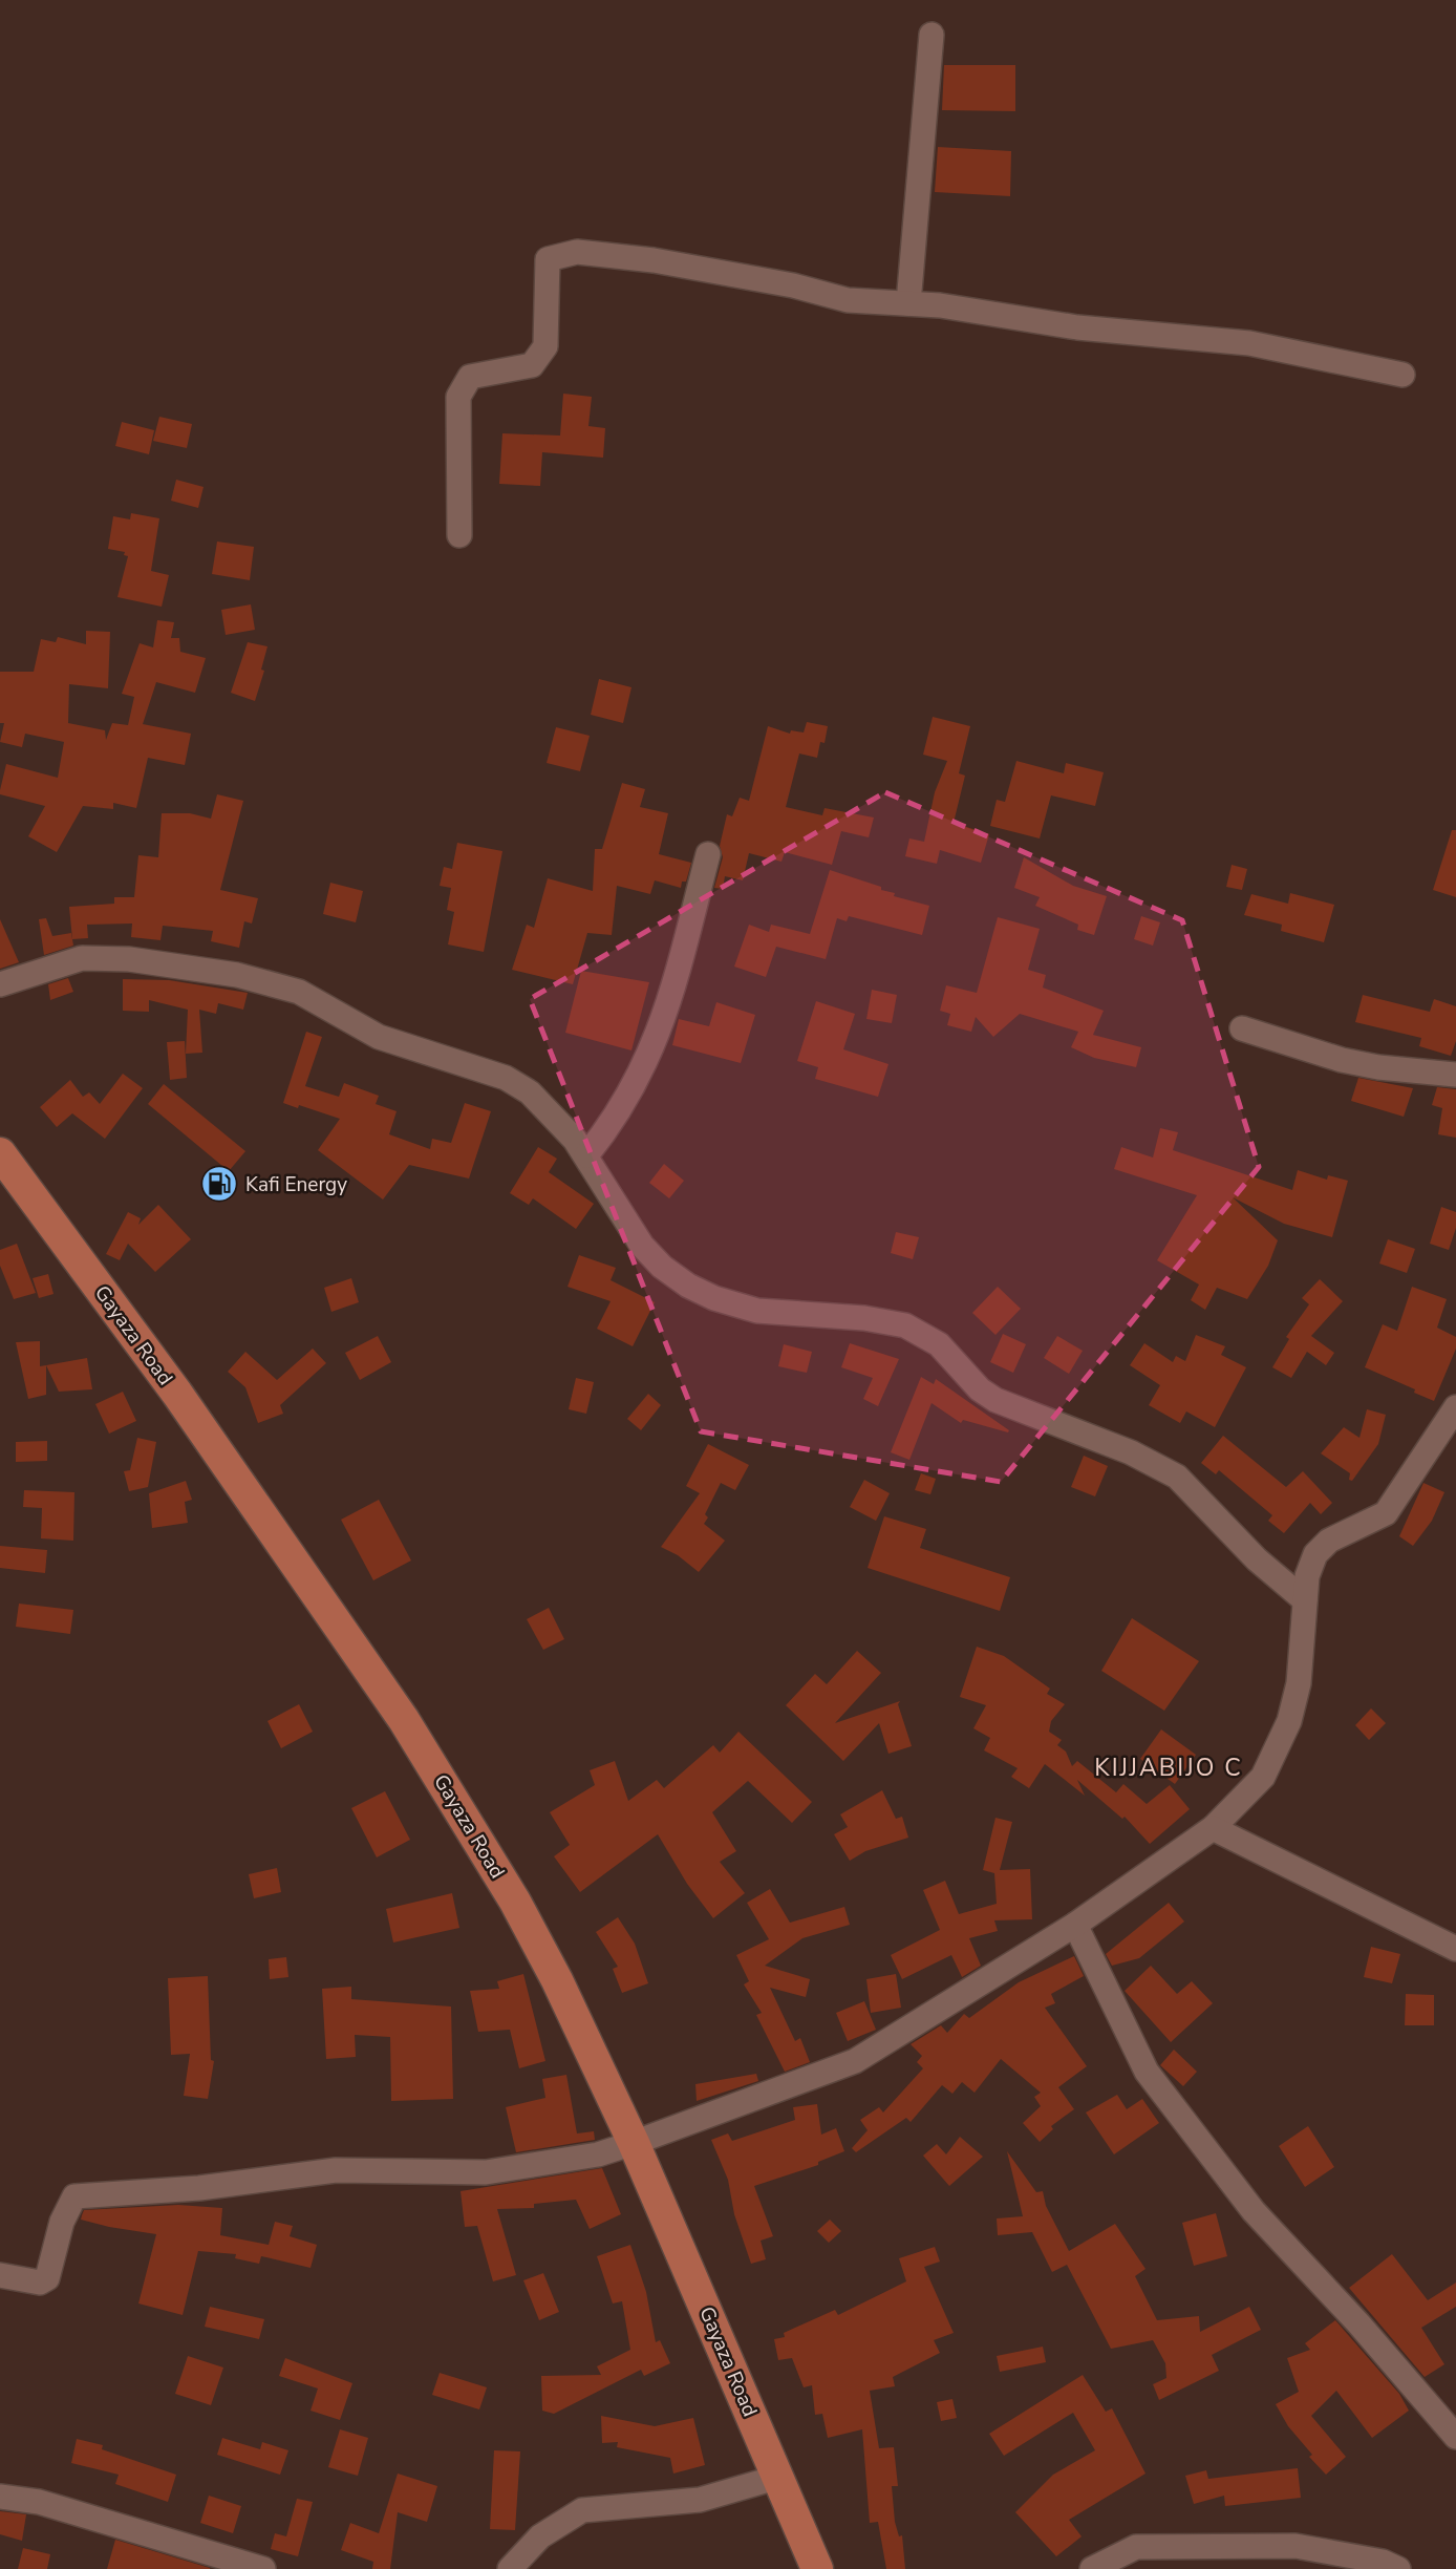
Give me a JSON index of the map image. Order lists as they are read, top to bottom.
{
  "streets": {
    "main road": ["Gayaza Road"]
  },
  "districts": ["KIJJABIJO C"],
  "places": {
    "fuel station": ["Kafi Energy"]
  }
}
